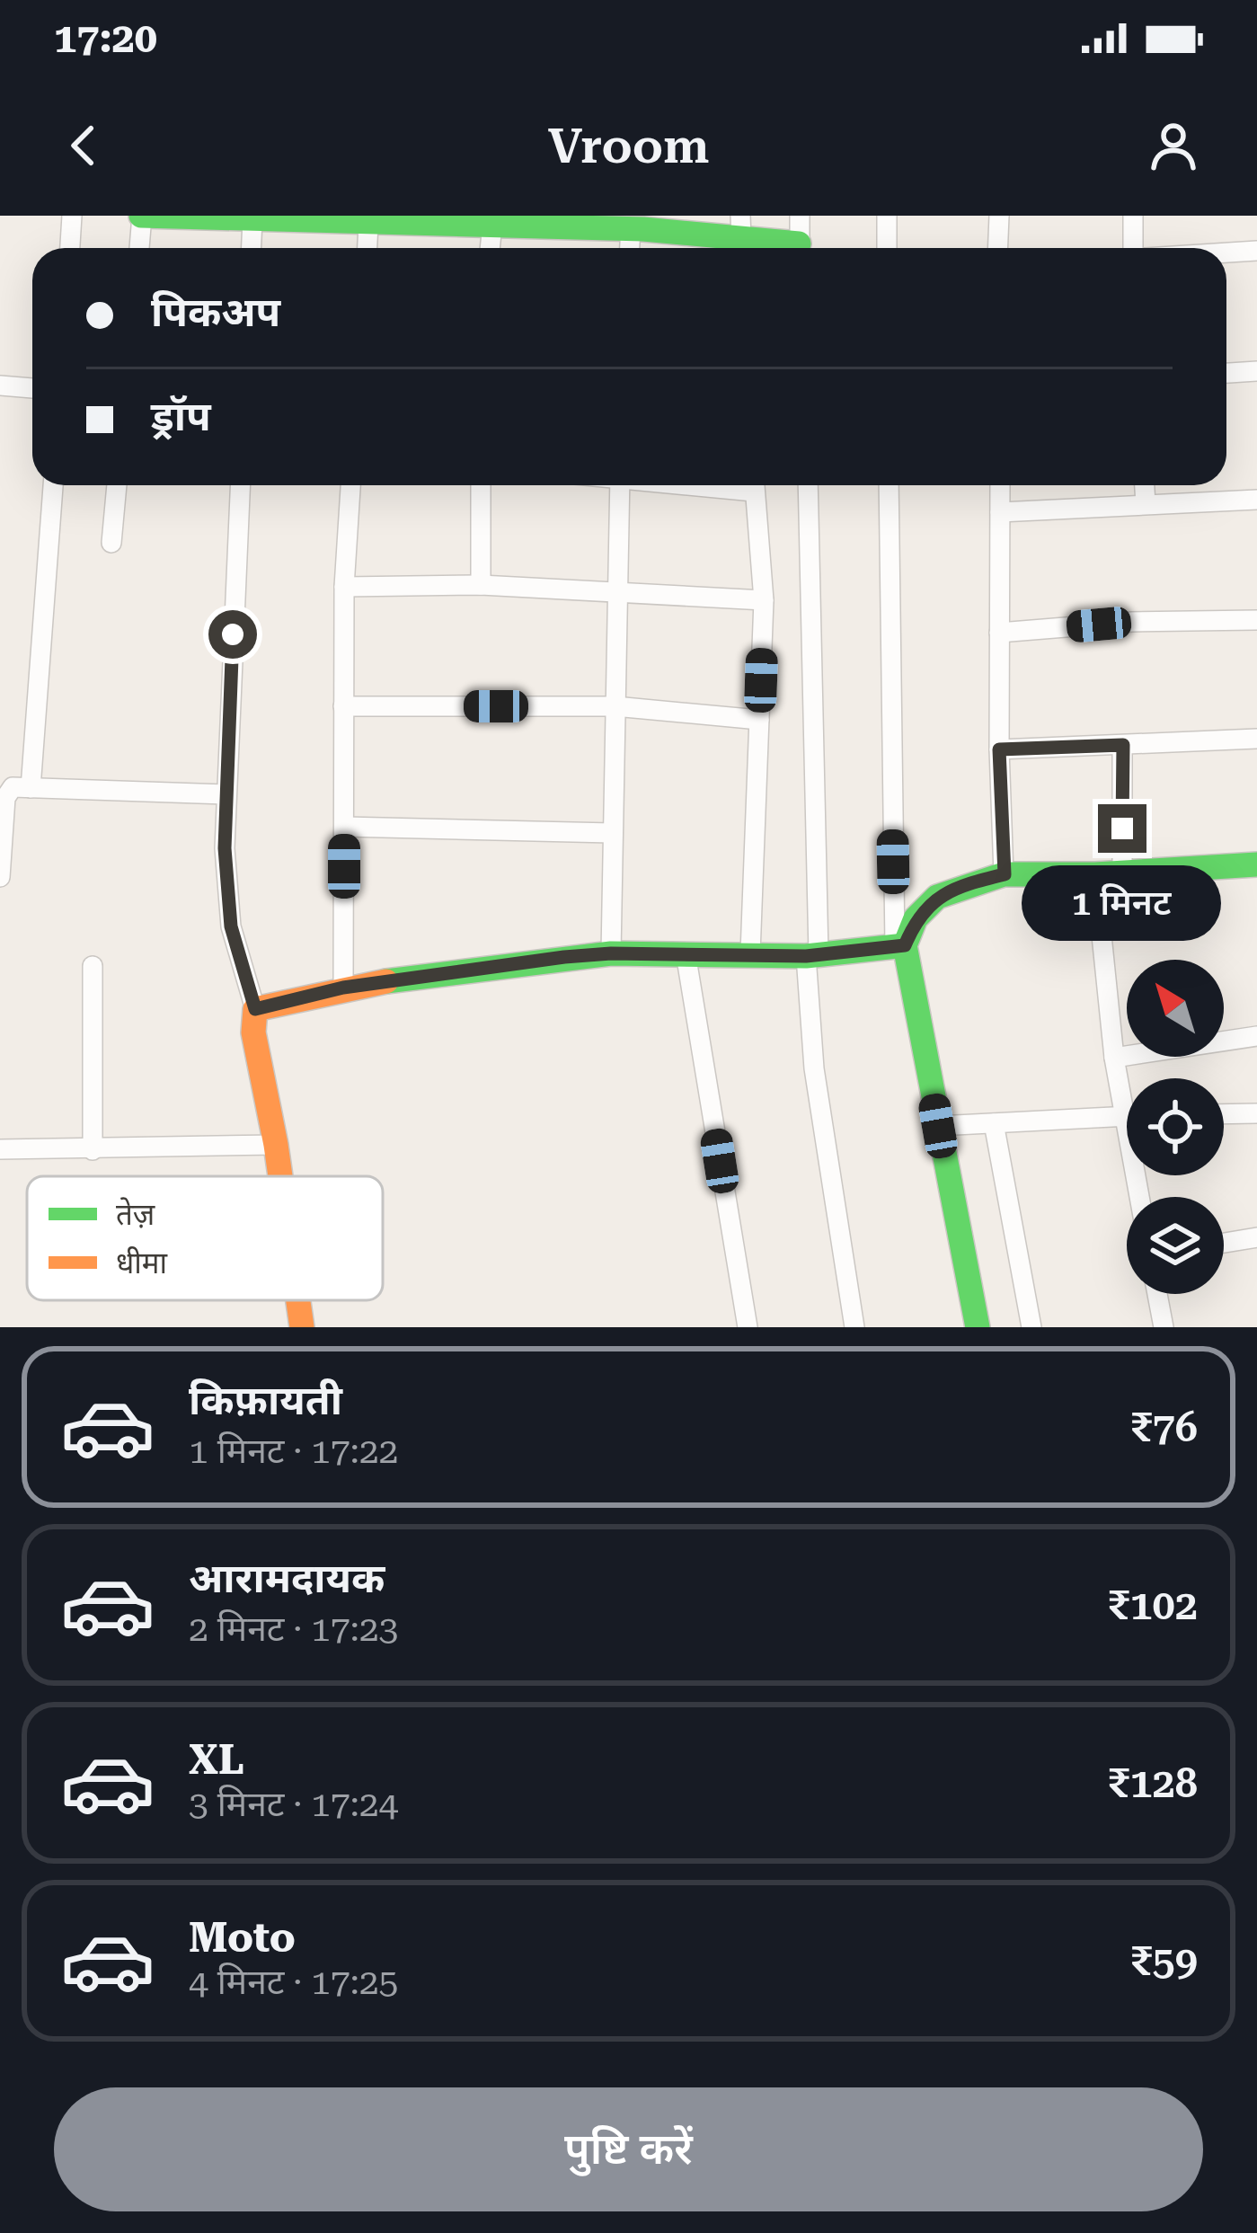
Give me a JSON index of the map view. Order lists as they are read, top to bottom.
{
  "legend": ["तेज़", "धीमा"],
  "north": "top left",
  "page": {
    "status": "17:20",
    "header": "Vroom",
    "banner": ["पिकअप", "ड्रॉप"],
    "bubble": "1 मिनट",
    "list": [
      {
        "name": "किफ़ायती",
        "note": "1 मिनट · 17:22",
        "value": "₹76"
      },
      {
        "name": "आरामदायक",
        "note": "2 मिनट · 17:23",
        "value": "₹102"
      },
      {
        "name": "XL",
        "note": "3 मिनट · 17:24",
        "value": "₹128"
      },
      {
        "name": "Moto",
        "note": "4 मिनट · 17:25",
        "value": "₹59"
      }
    ],
    "buttons": "पुष्टि करें"
  }
}
